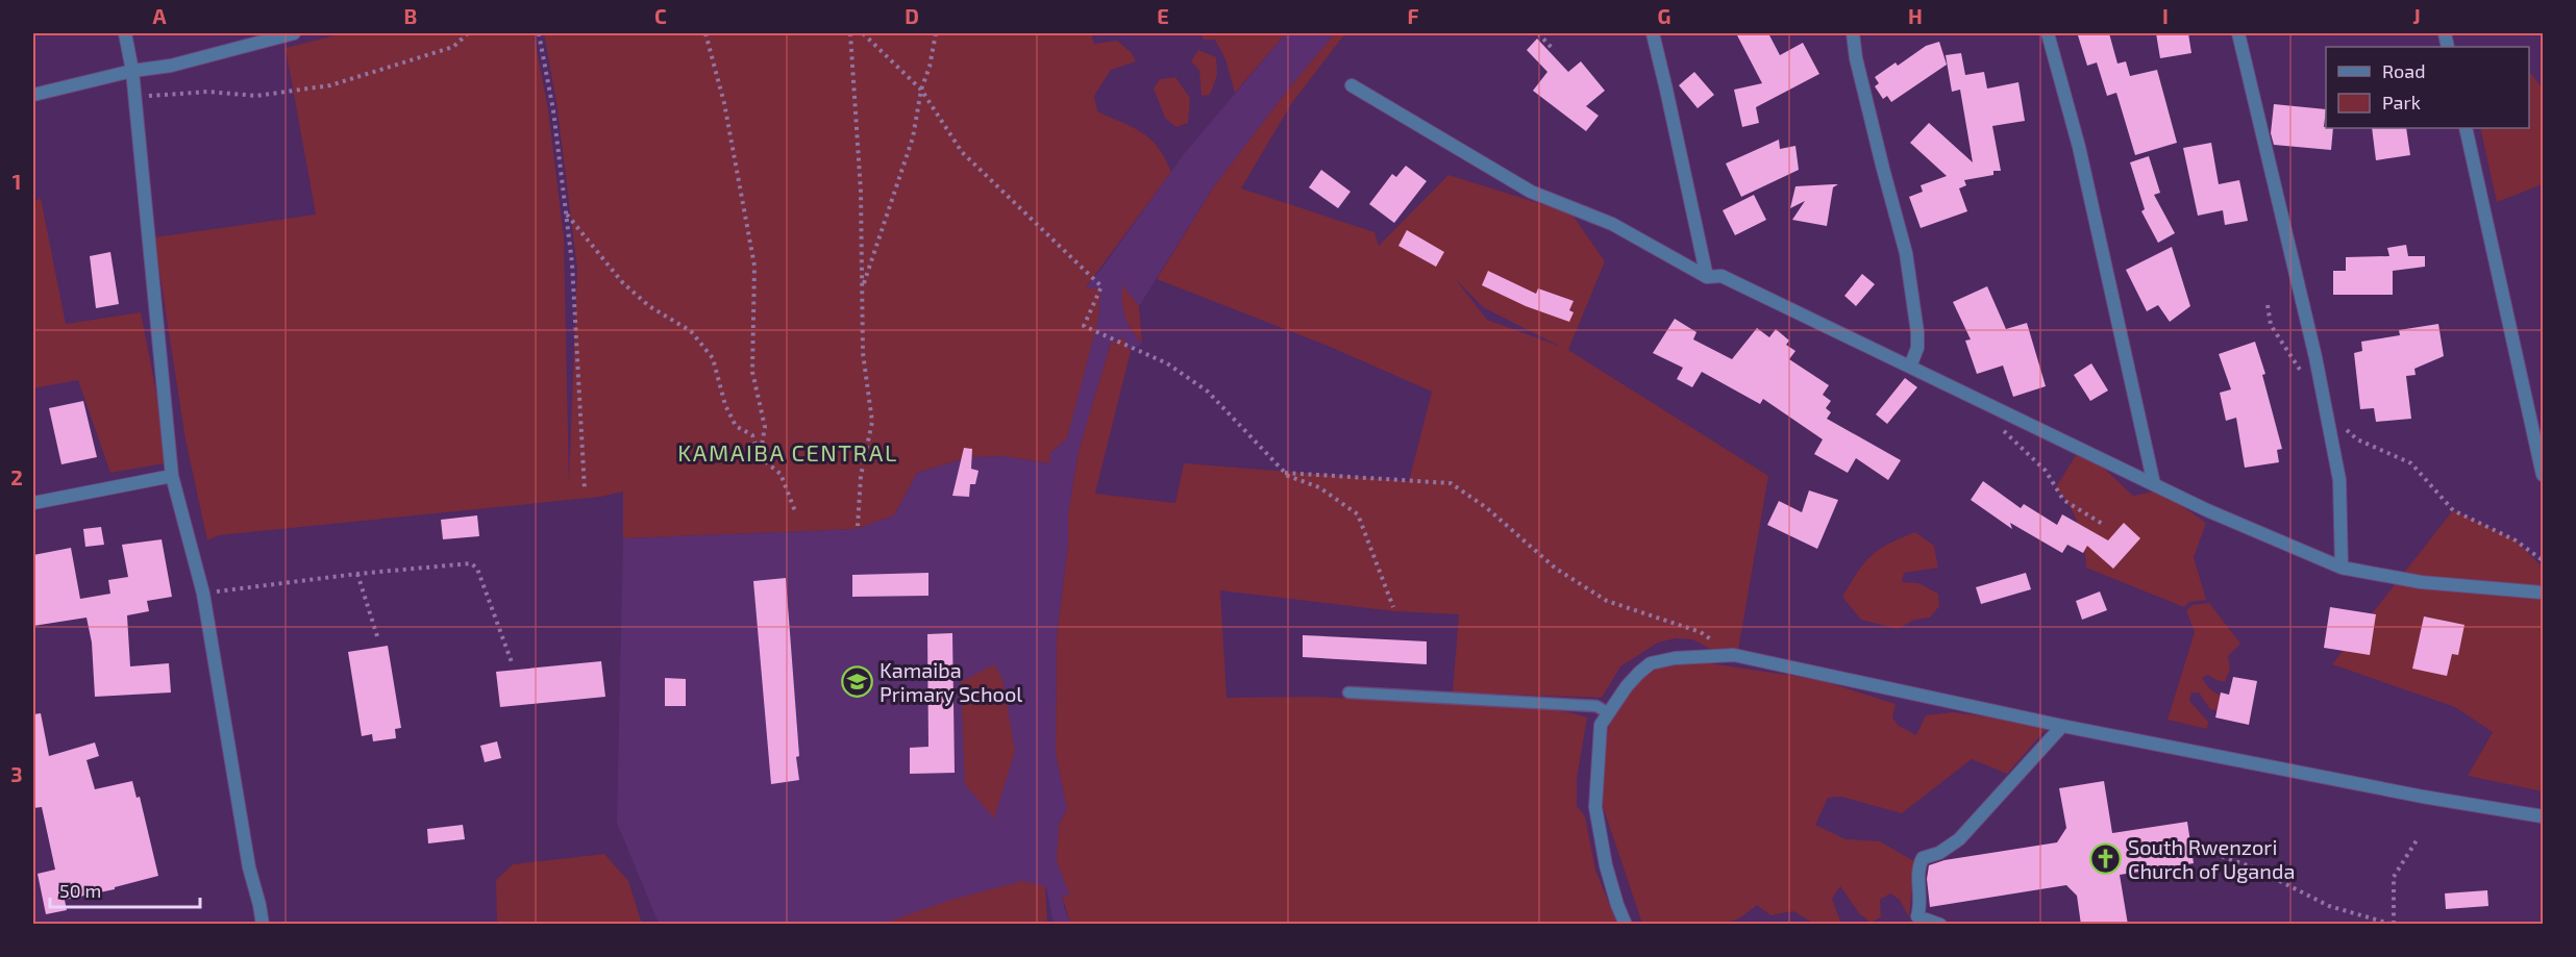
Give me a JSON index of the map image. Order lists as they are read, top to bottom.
{
  "districts": ["KAMAIBA CENTRAL"],
  "places": {
    "school or university": ["Kamaiba Primary School"],
    "church": ["South Rwenzori Church of Uganda"]
  },
  "legend": ["Road", "Park"],
  "scale_bar": "50 m",
  "grid": {
    "columns": [
      "A",
      "B",
      "C",
      "D",
      "E",
      "F",
      "G",
      "H",
      "I",
      "J"
    ],
    "rows": ["1", "2", "3"]
  }
}
